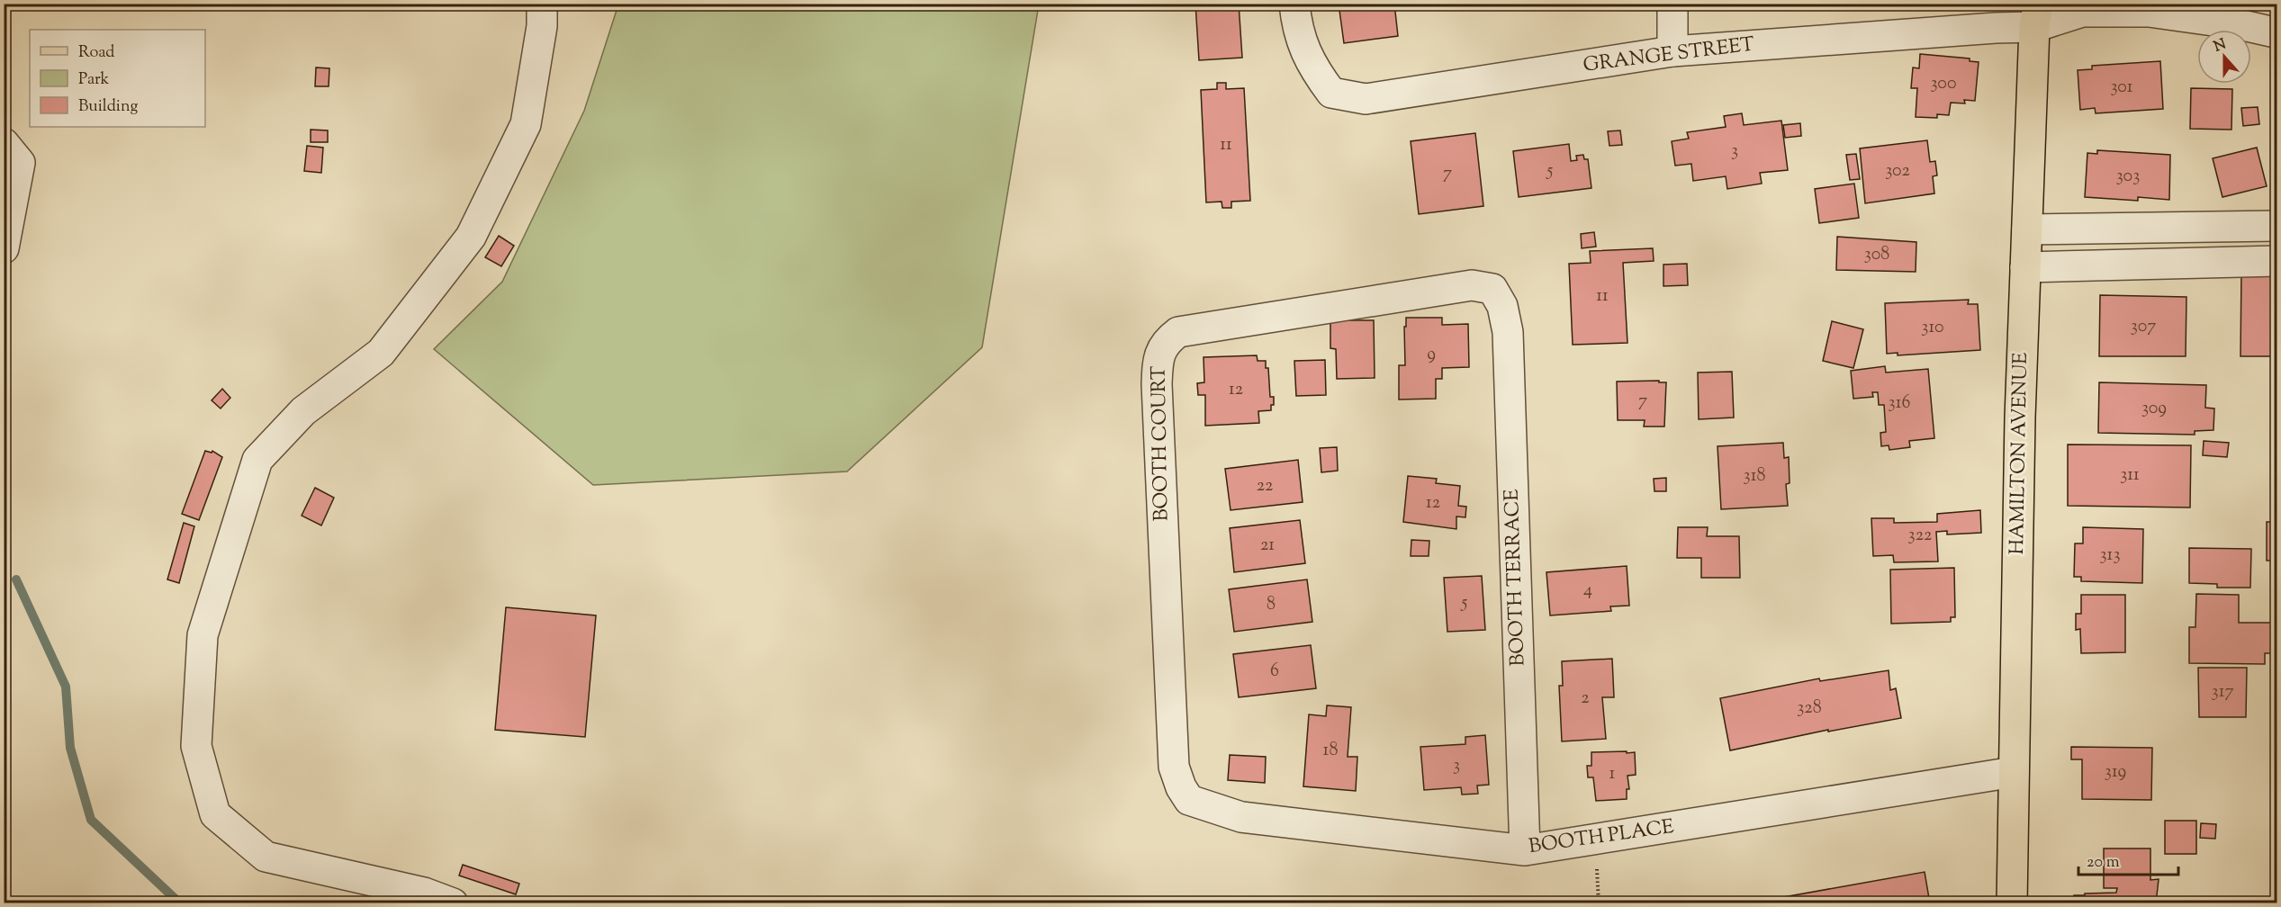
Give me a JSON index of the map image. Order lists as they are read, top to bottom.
{
  "streets": {
    "main road": ["HAMILTON AVENUE"],
    "street": [
      "GRANGE STREET",
      "BOOTH COURT",
      "BOOTH TERRACE",
      "BOOTH PLACE"
    ]
  },
  "crossings": [
    ["GRANGE STREET", "HAMILTON AVENUE"],
    ["BOOTH COURT", "BOOTH TERRACE"],
    ["BOOTH COURT", "BOOTH PLACE"],
    ["HAMILTON AVENUE", "BOOTH PLACE"],
    ["BOOTH TERRACE", "BOOTH PLACE"]
  ],
  "house_numbers": [
    "300",
    "301",
    "11",
    "3",
    "5",
    "302",
    "7",
    "303",
    "308",
    "11",
    "307",
    "310",
    "9",
    "12",
    "7",
    "316",
    "309",
    "311",
    "318",
    "22",
    "12",
    "322",
    "21",
    "313",
    "4",
    "5",
    "8",
    "6",
    "317",
    "2",
    "328",
    "18",
    "3",
    "319",
    "1"
  ],
  "legend": ["Road", "Park", "Building"],
  "scale_bar": "20 m",
  "north": "top"
}
